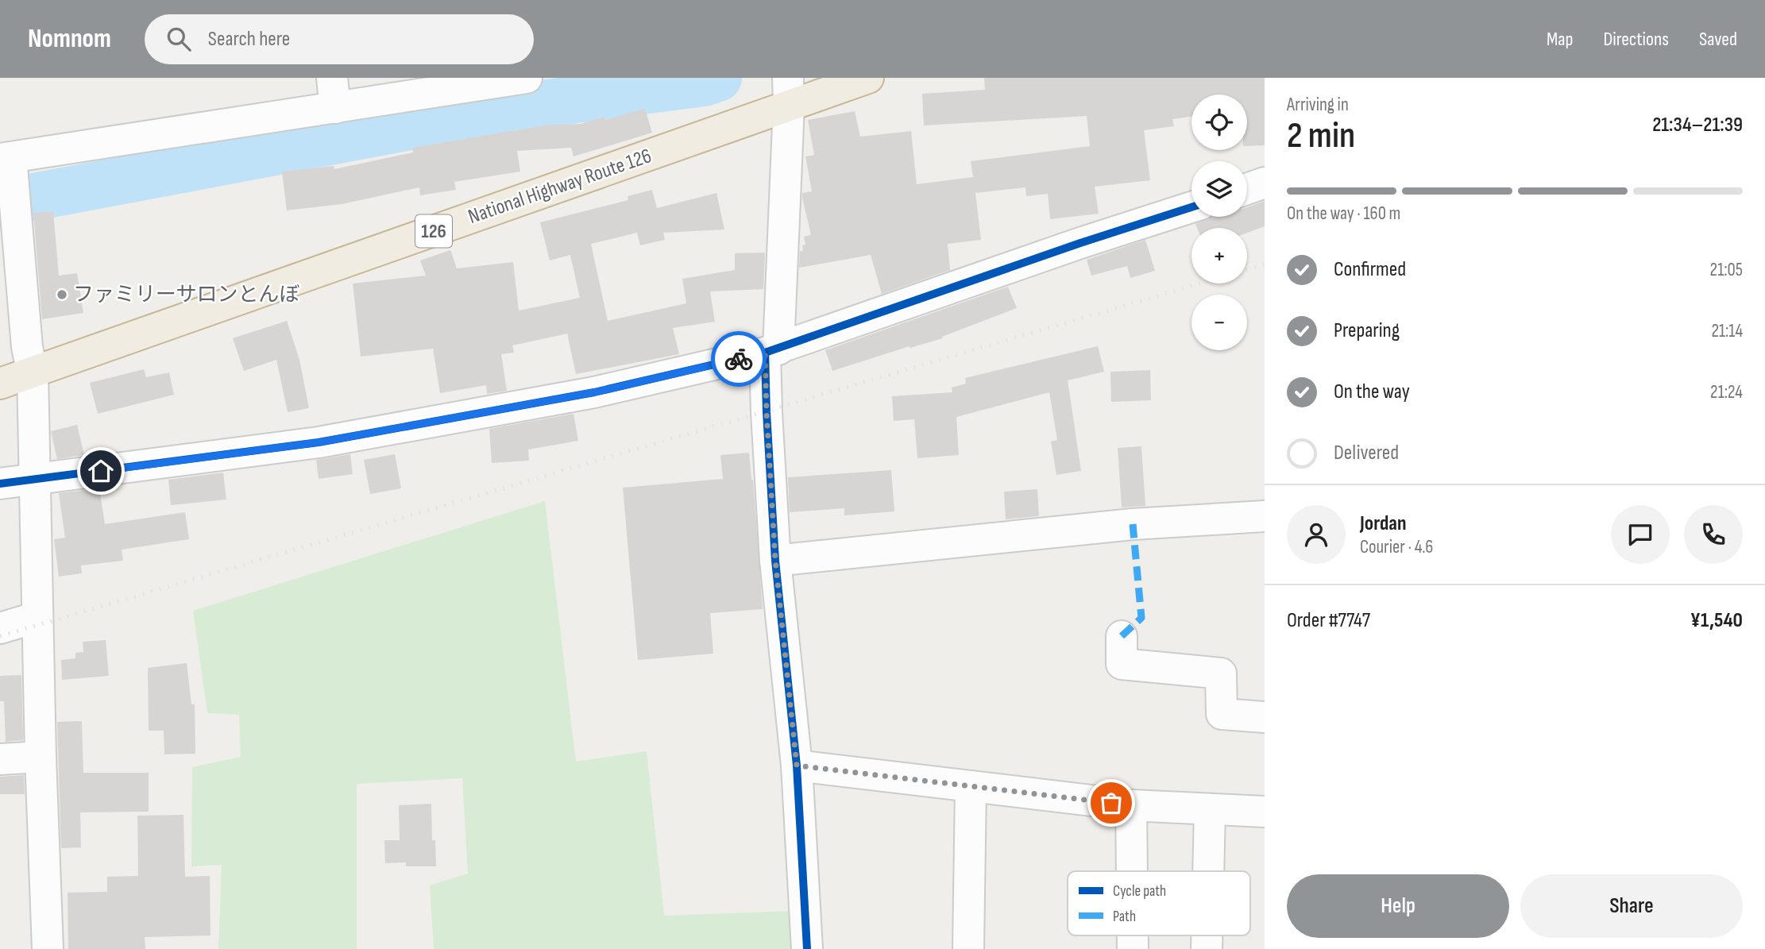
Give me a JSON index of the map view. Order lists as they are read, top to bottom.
{
  "streets": {
    "highway": ["National Highway Route 126", "126"]
  },
  "places": ["ファミリーサロンとんぼ"],
  "legend": ["Cycle path", "Path"],
  "page": {
    "header": "Nomnom",
    "search": "Search here",
    "nav": ["Map", "Directions", "Saved"],
    "heading": ["2 min", "Arriving in", "21:34–21:39"],
    "panel": [
      "Jordan",
      "Courier · 4.6",
      "Order #7747",
      "¥1,540"
    ],
    "map_buttons": ["+", "−"],
    "bar": "On the way · 160 m",
    "list": [
      ["Confirmed", "21:05"],
      ["Preparing", "21:14"],
      ["On the way", "21:24"],
      "Delivered"
    ],
    "buttons": ["Help", "Share"]
  }
}
